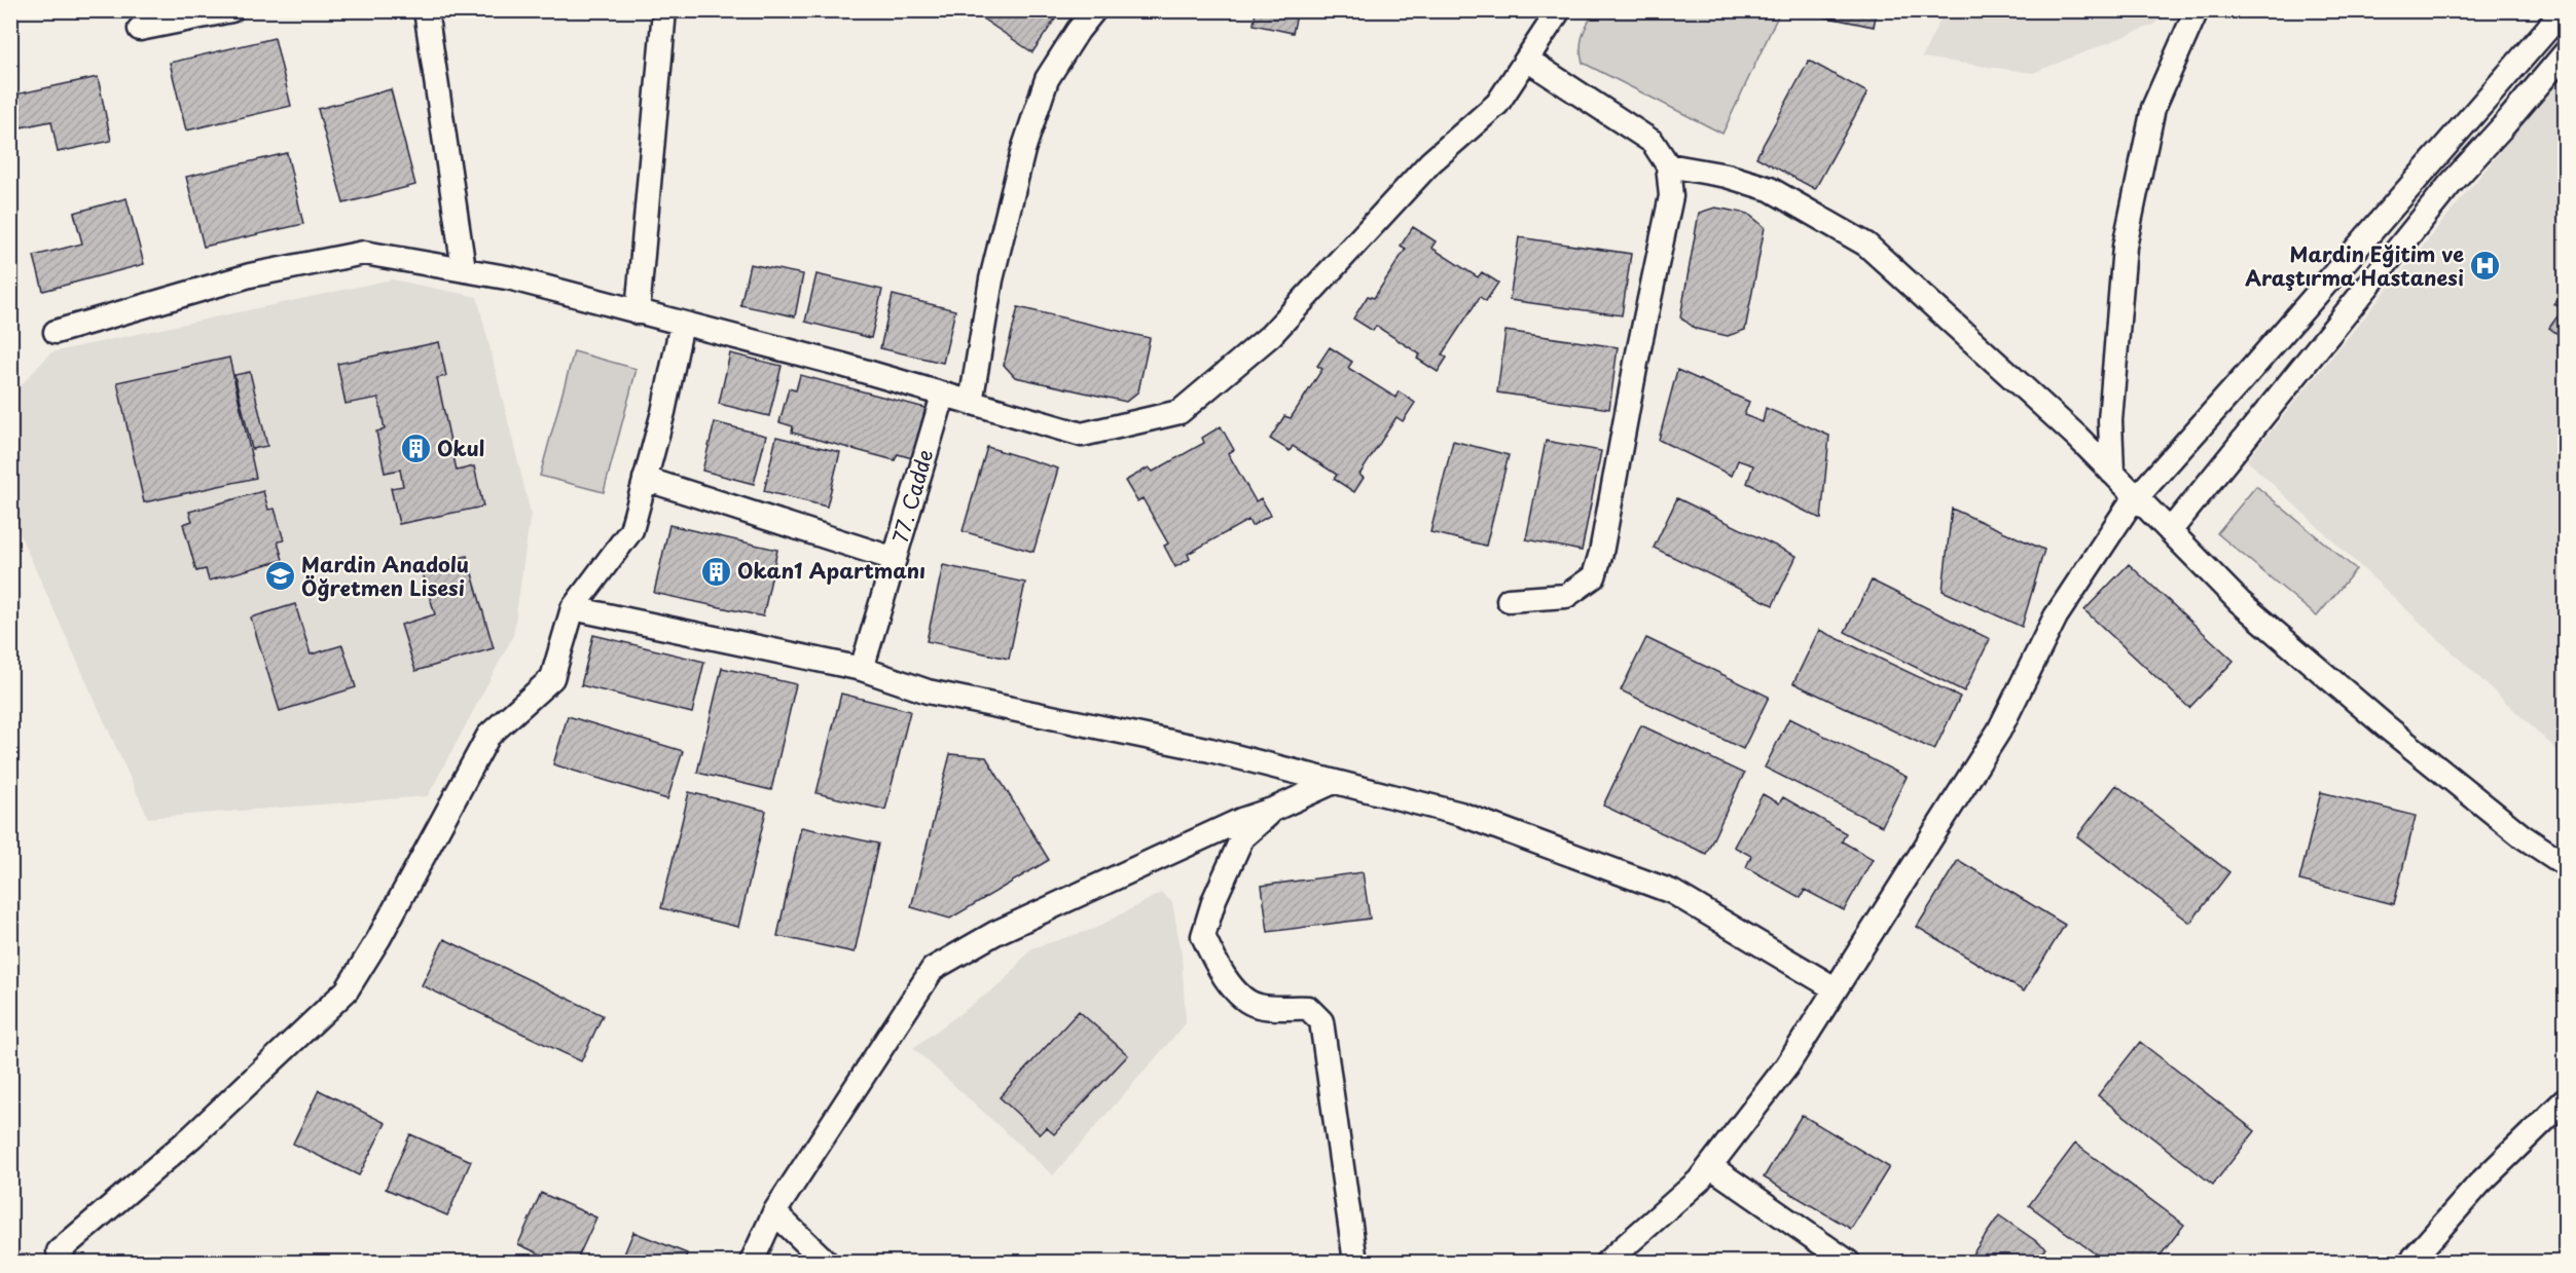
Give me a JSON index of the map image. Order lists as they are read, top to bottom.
{
  "streets": {
    "street": ["77. Cadde"]
  },
  "places": {
    "hospital": ["Mardin Eğitim ve Araştırma Hastanesi"],
    "building": ["Okul", "Okan1 Apartmanı"],
    "school or university": ["Mardin Anadolu Öğretmen Lisesi"]
  }
}
